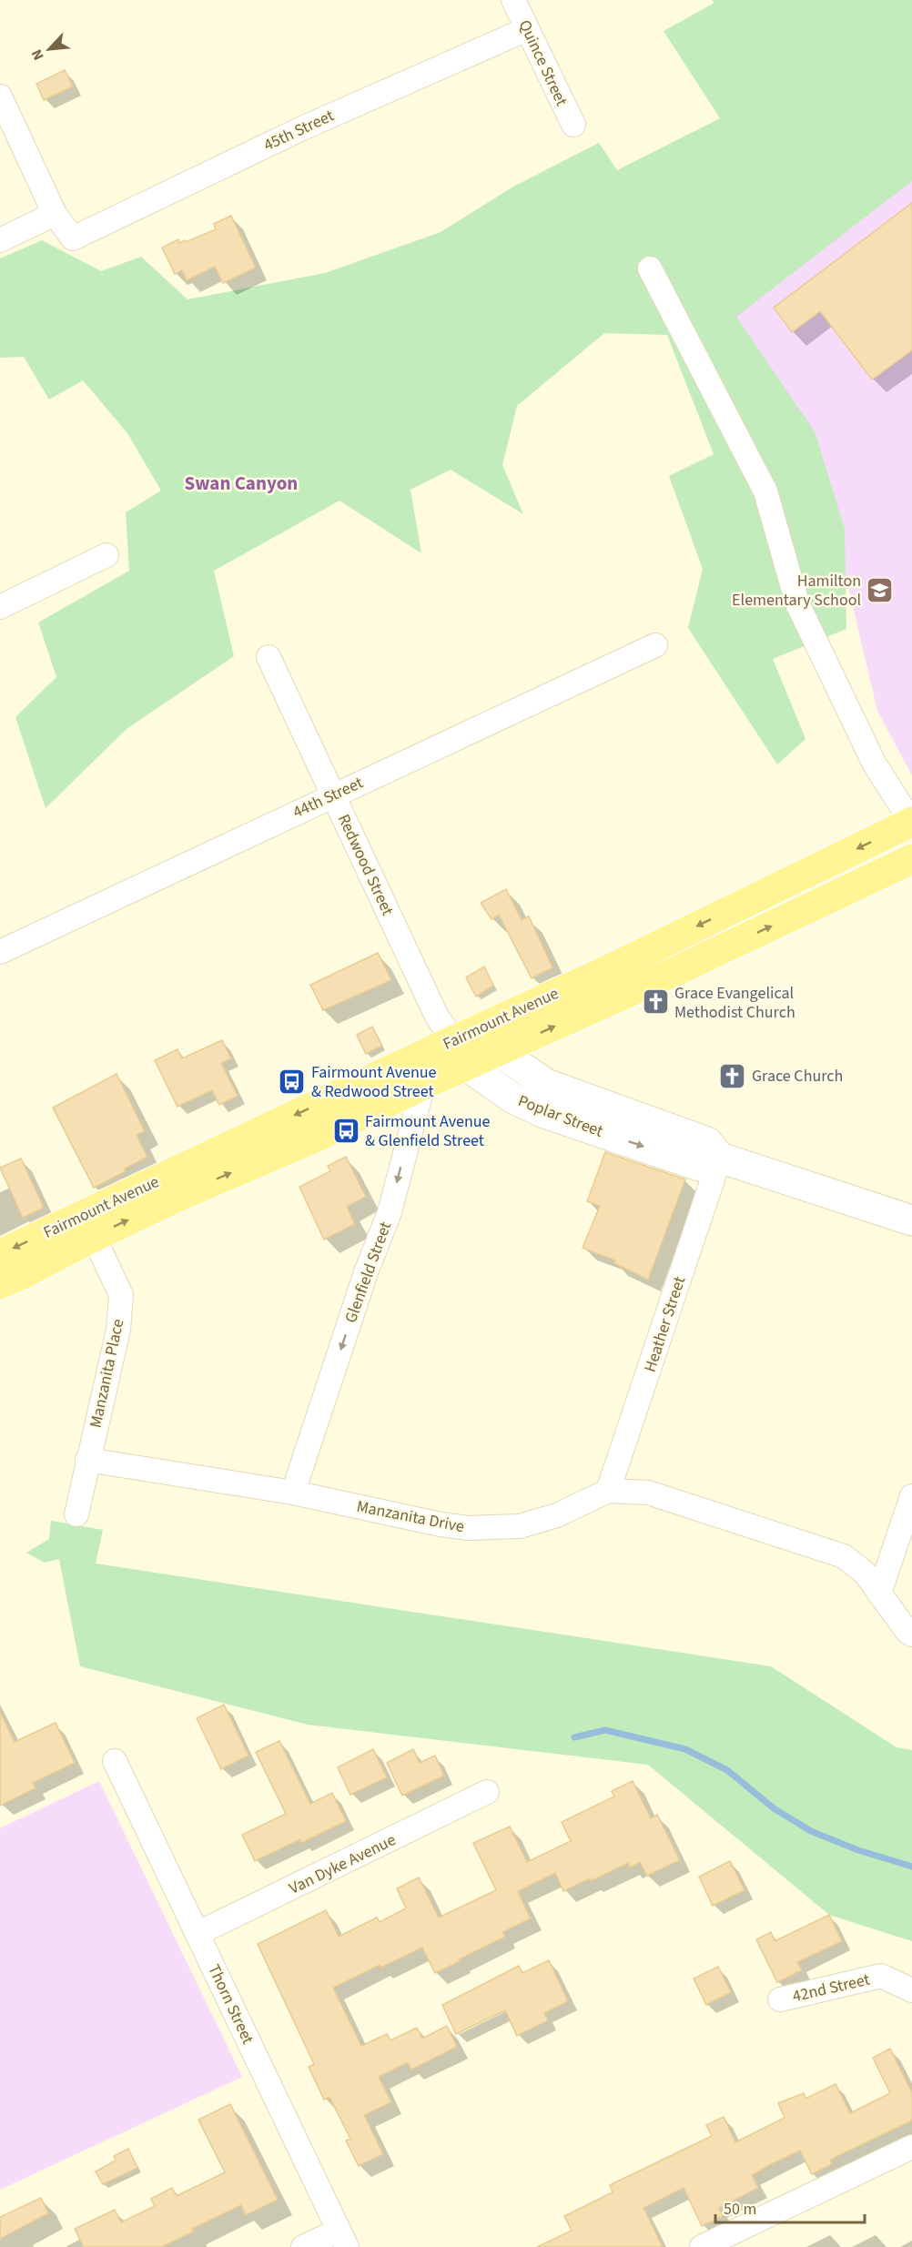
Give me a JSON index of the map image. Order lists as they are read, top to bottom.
{
  "streets": {
    "main road": ["Fairmount Avenue"],
    "street": [
      "Quince Street",
      "45th Street",
      "44th Street",
      "Redwood Street",
      "Poplar Street",
      "Glenfield Street",
      "Heather Street",
      "Manzanita Place",
      "Manzanita Drive",
      "Van Dyke Avenue",
      "42nd Street",
      "Thorn Street"
    ]
  },
  "crossings": [
    ["Quince Street", "45th Street"],
    ["44th Street", "Redwood Street"],
    ["Redwood Street", "Fairmount Avenue"],
    ["Redwood Street", "Poplar Street"],
    ["Redwood Street", "Glenfield Street"],
    ["Fairmount Avenue", "Poplar Street"],
    ["Fairmount Avenue", "Glenfield Street"],
    ["Fairmount Avenue", "Manzanita Place"],
    ["Poplar Street", "Glenfield Street"],
    ["Poplar Street", "Heather Street"],
    ["Glenfield Street", "Manzanita Drive"],
    ["Heather Street", "Manzanita Drive"],
    ["Manzanita Place", "Manzanita Drive"],
    ["Van Dyke Avenue", "Thorn Street"]
  ],
  "one_way": ["Glenfield Street"],
  "districts": ["Swan Canyon"],
  "places": {
    "school or university": ["Hamilton Elementary School"],
    "church": ["Grace Evangelical Methodist Church", "Grace Church"],
    "bus stop": ["Fairmount Avenue & Redwood Street", "Fairmount Avenue & Glenfield Street"]
  },
  "scale_bar": "50 m",
  "north": "bottom left"
}
